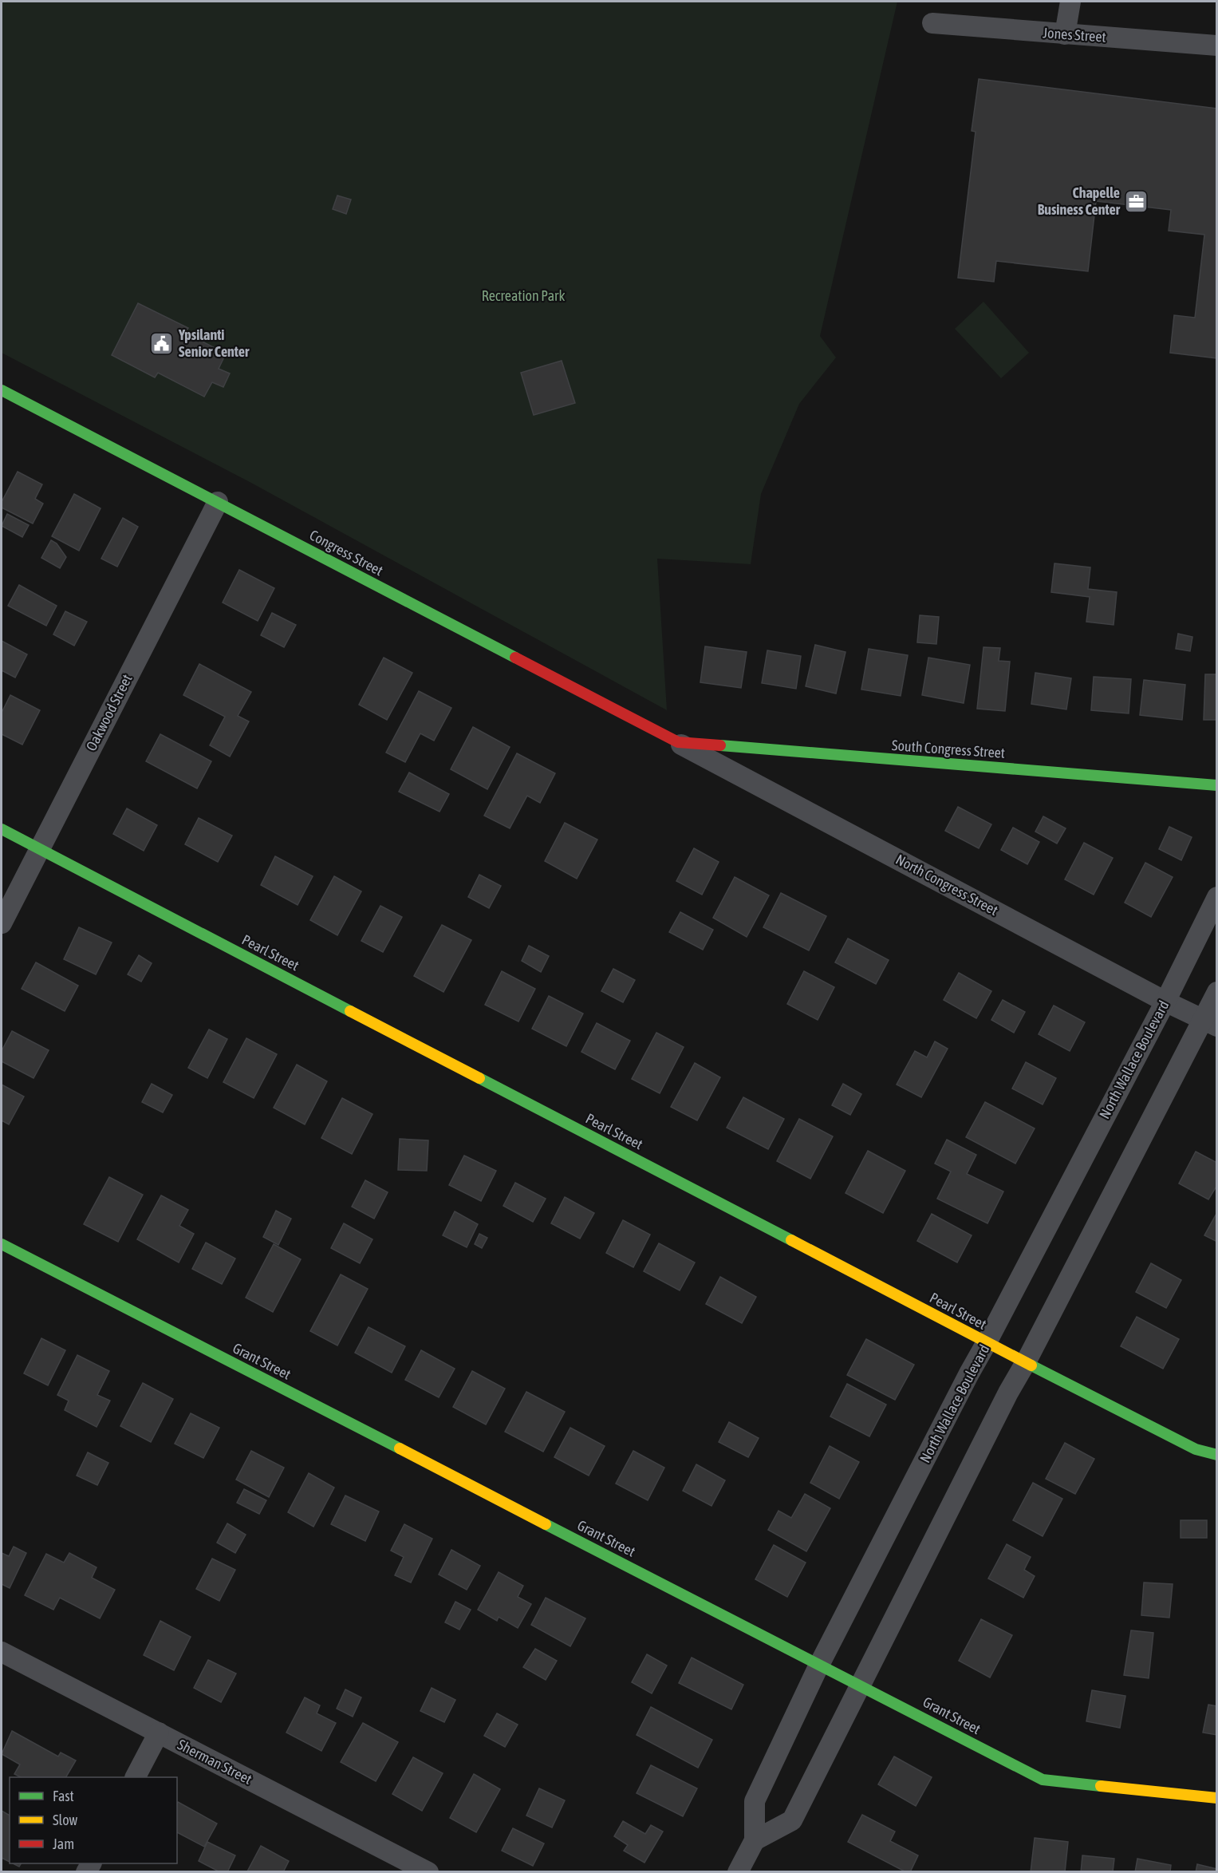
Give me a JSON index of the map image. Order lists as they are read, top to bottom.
{
  "streets": {
    "street": [
      "Jones Street",
      "Congress Street",
      "Oakwood Street",
      "South Congress Street",
      "North Congress Street",
      "Pearl Street",
      "North Wallace Boulevard",
      "Grant Street",
      "Sherman Street"
    ]
  },
  "crossings": [
    ["Congress Street", "Oakwood Street"],
    ["Congress Street", "South Congress Street"],
    ["Congress Street", "North Congress Street"],
    ["Oakwood Street", "Pearl Street"],
    ["South Congress Street", "North Congress Street"],
    ["North Congress Street", "North Wallace Boulevard"],
    ["Pearl Street", "North Wallace Boulevard"],
    ["North Wallace Boulevard", "Grant Street"]
  ],
  "parks": ["Recreation Park"],
  "places": {
    "office": ["Chapelle Business Center"],
    "public building": ["Ypsilanti Senior Center"]
  },
  "legend": ["Fast", "Slow", "Jam"]
}
